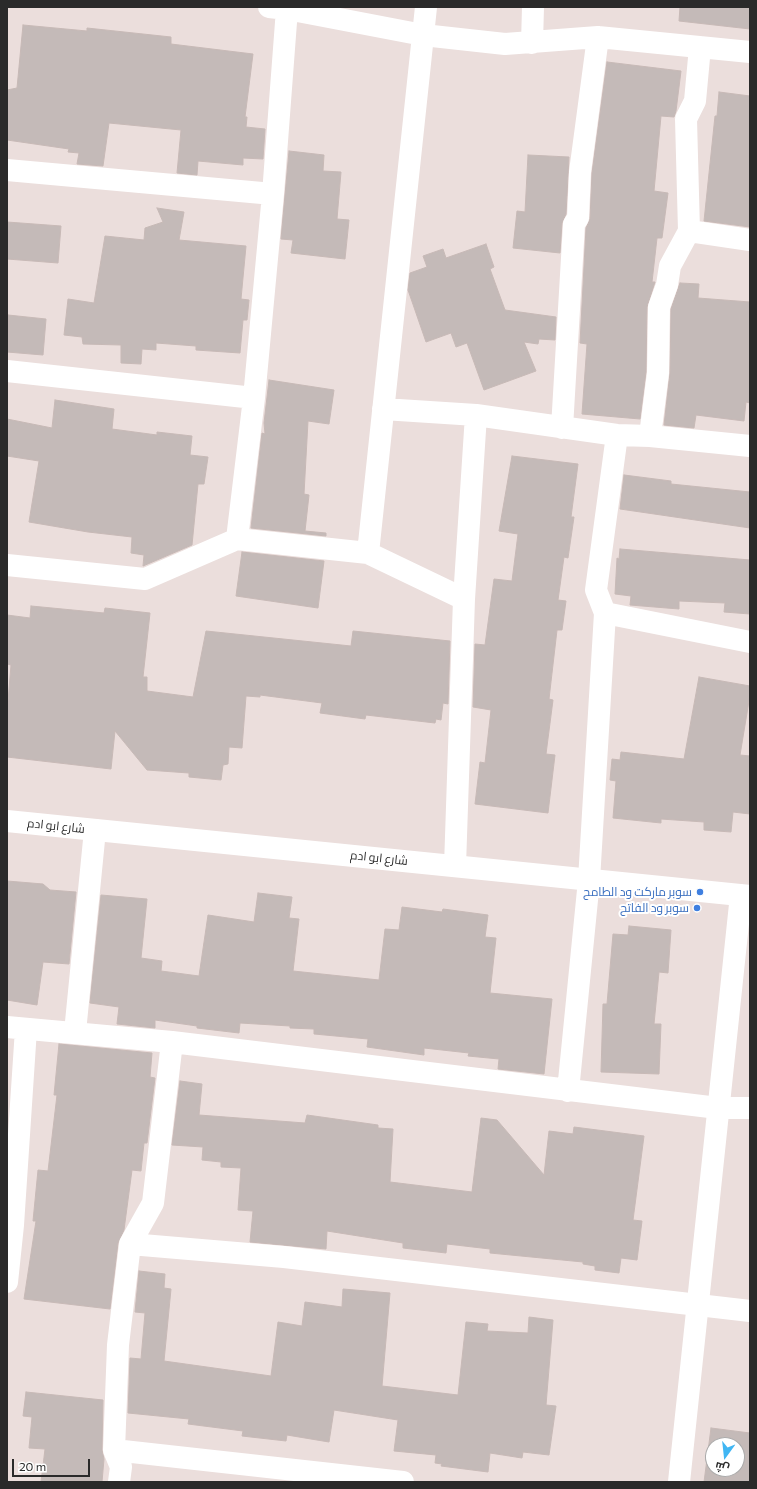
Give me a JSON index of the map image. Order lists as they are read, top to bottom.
{
  "streets": {
    "street": ["شارع ابو ادم"]
  },
  "places": ["سوبر ماركت ود الطامح", "سوبر ود الفاتح"],
  "scale_bar": "20 m",
  "north": "bottom"
}
